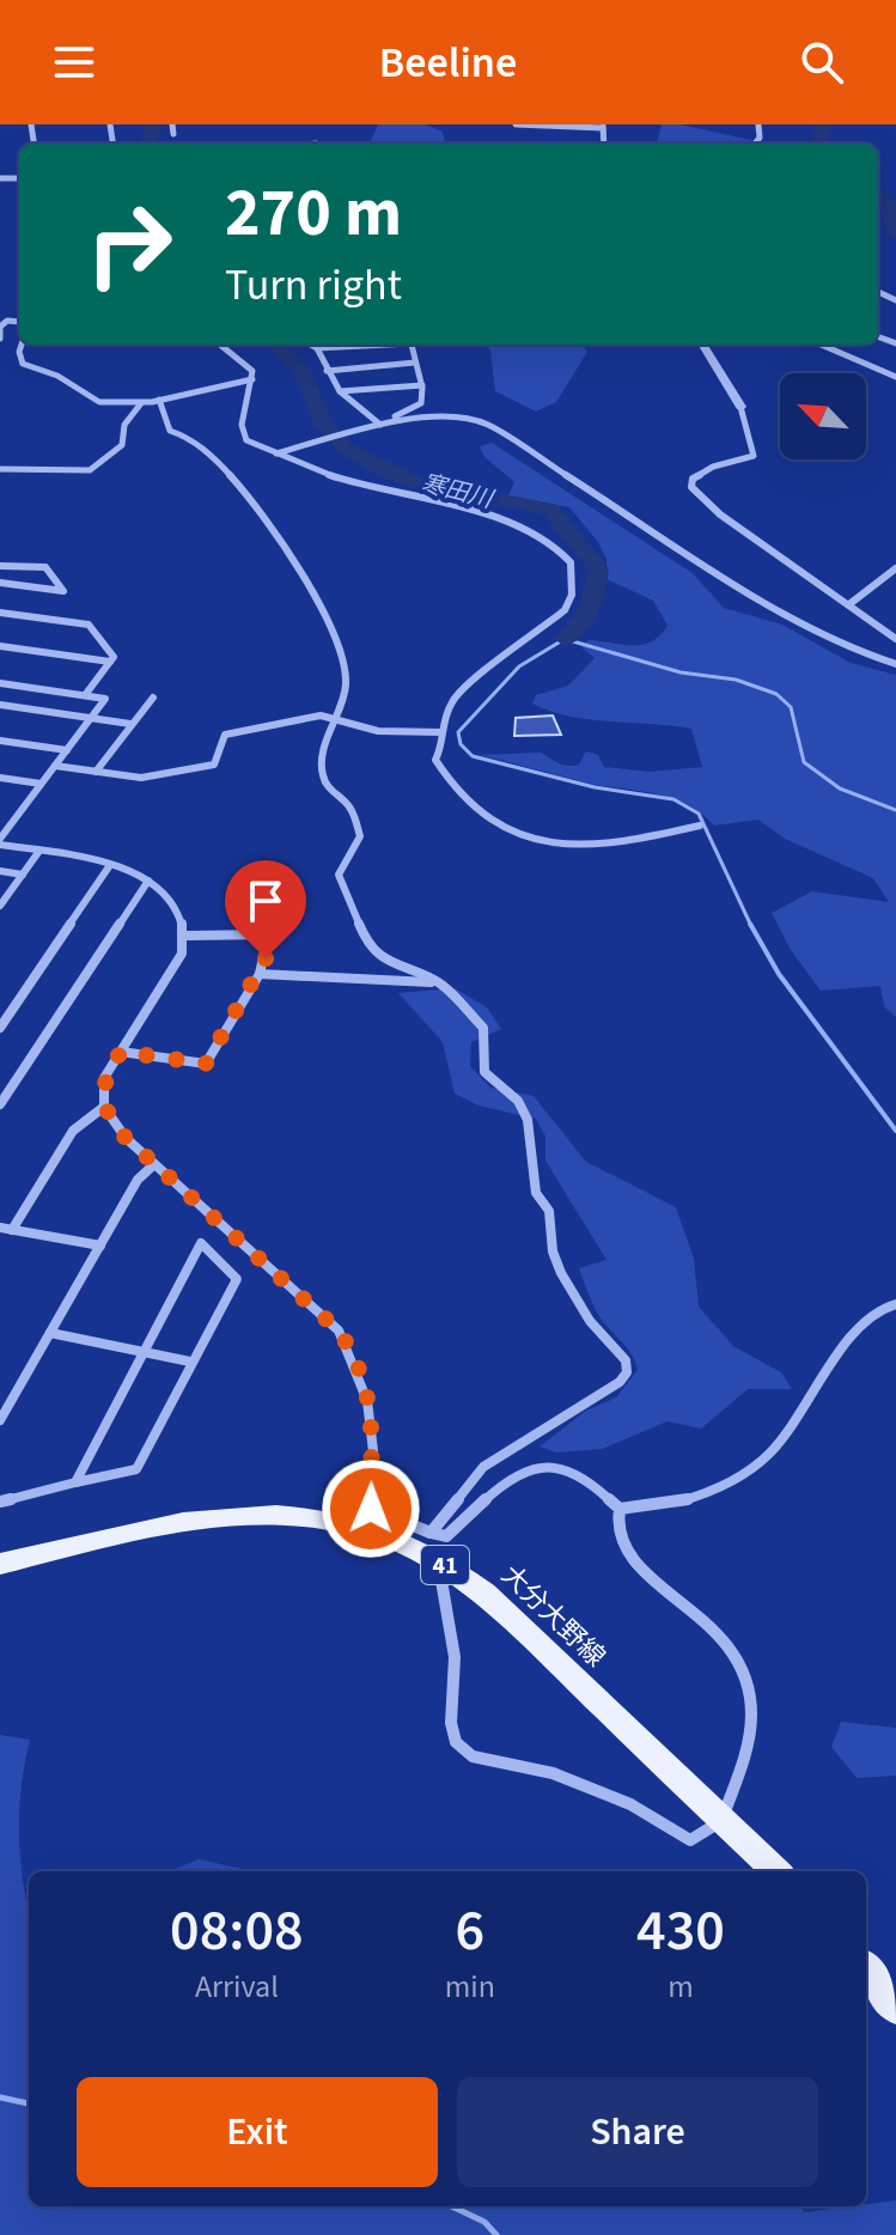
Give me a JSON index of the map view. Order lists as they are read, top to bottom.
{
  "streets": {
    "main road": ["41", "大分大野線"]
  },
  "water": ["寒田川"],
  "north": "top left",
  "page": {
    "header": "Beeline",
    "turn": ["270 m", "Turn right"],
    "eta": [
      "08:08",
      "Arrival",
      "6",
      "min",
      "430",
      "m"
    ],
    "buttons": ["Exit", "Share"]
  }
}
